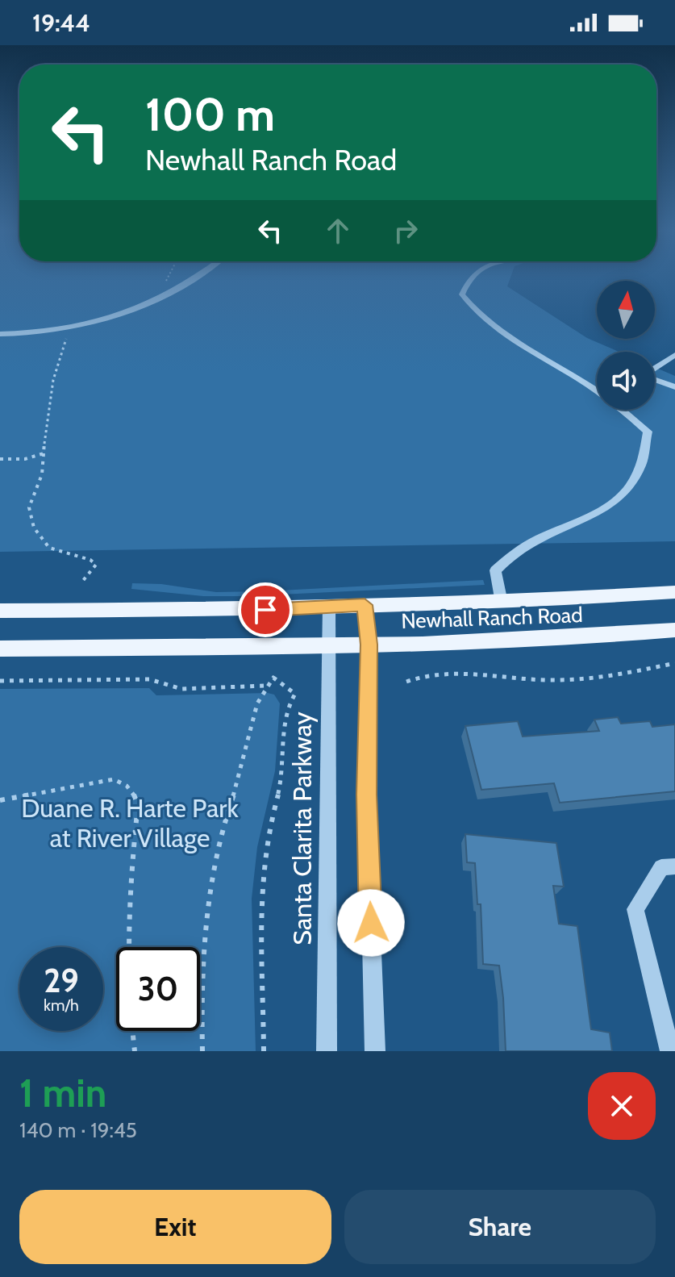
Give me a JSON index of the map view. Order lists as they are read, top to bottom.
{
  "streets": {
    "main road": ["Newhall Ranch Road"],
    "street": ["Santa Clarita Parkway"]
  },
  "crossings": [
    ["Newhall Ranch Road", "Santa Clarita Parkway"]
  ],
  "parks": ["Duane R. Harte Park at River Village"],
  "north": "top",
  "page": {
    "status": "19:44",
    "turn": ["100 m", "Newhall Ranch Road"],
    "speed": "29 km/h",
    "limit": "30",
    "heading": ["1 min", "140 m · 19:45"],
    "buttons": ["Exit", "Share"]
  }
}
